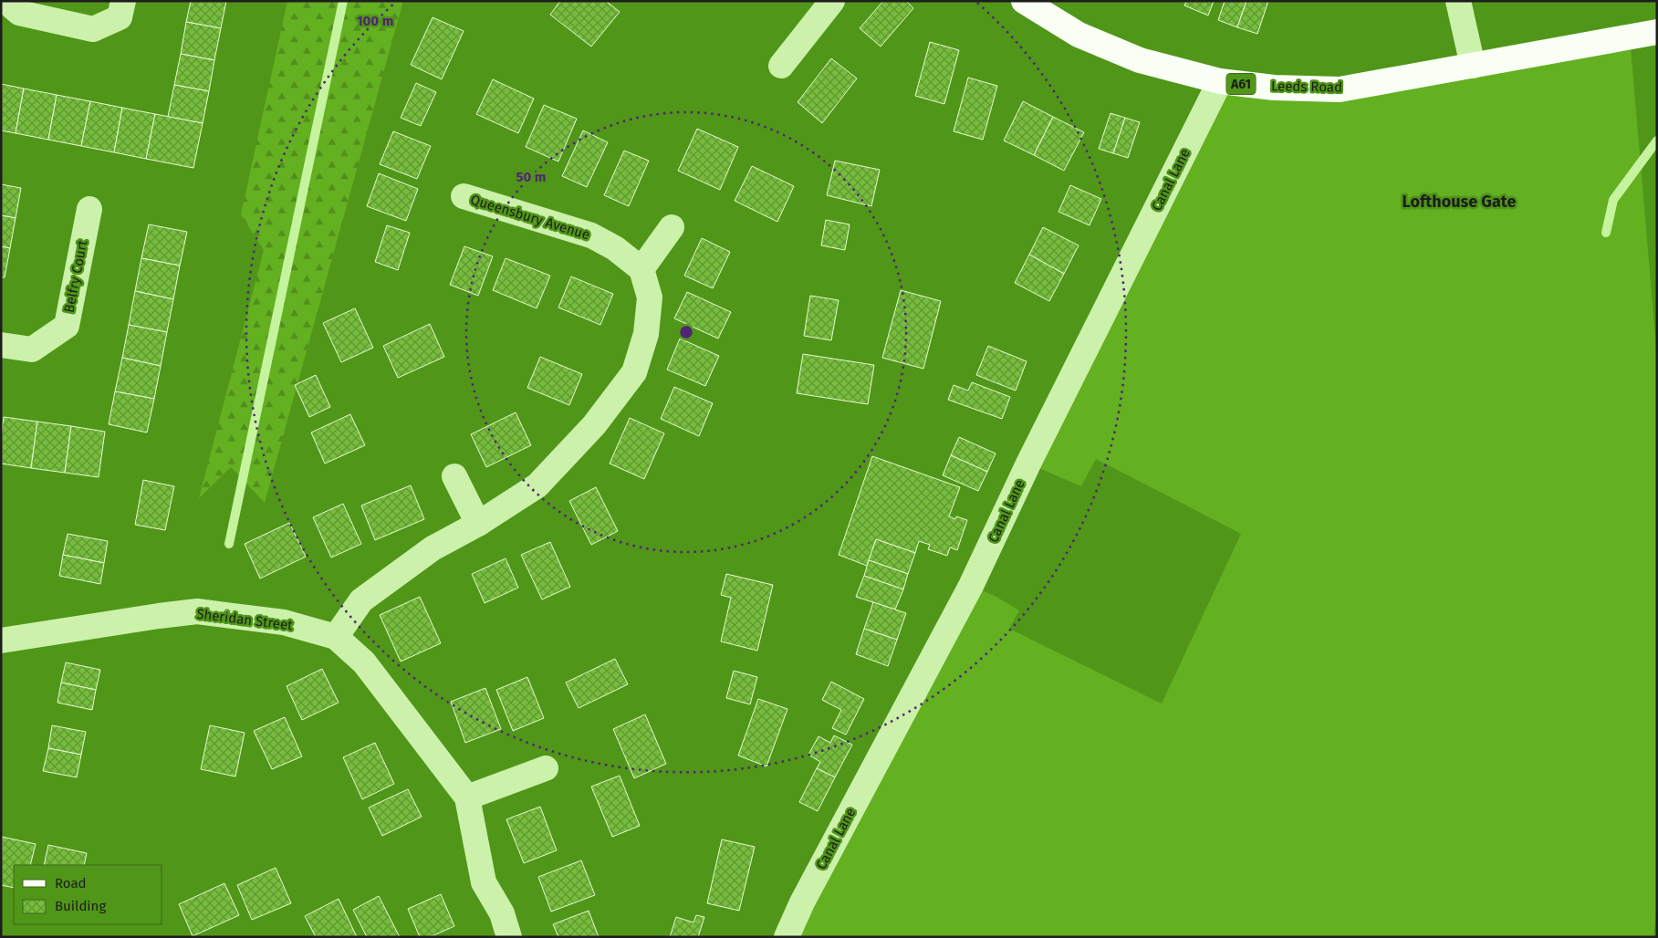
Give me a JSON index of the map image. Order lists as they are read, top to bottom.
{
  "streets": {
    "main road": ["A61", "Leeds Road"],
    "street": [
      "Canal Lane",
      "Queensbury Avenue",
      "Belfry Court",
      "Sheridan Street"
    ]
  },
  "crossings": [
    ["Leeds Road", "Canal Lane"]
  ],
  "districts": ["Lofthouse Gate"],
  "legend": ["Road", "Building"],
  "rings": ["100 m", "50 m"]
}
